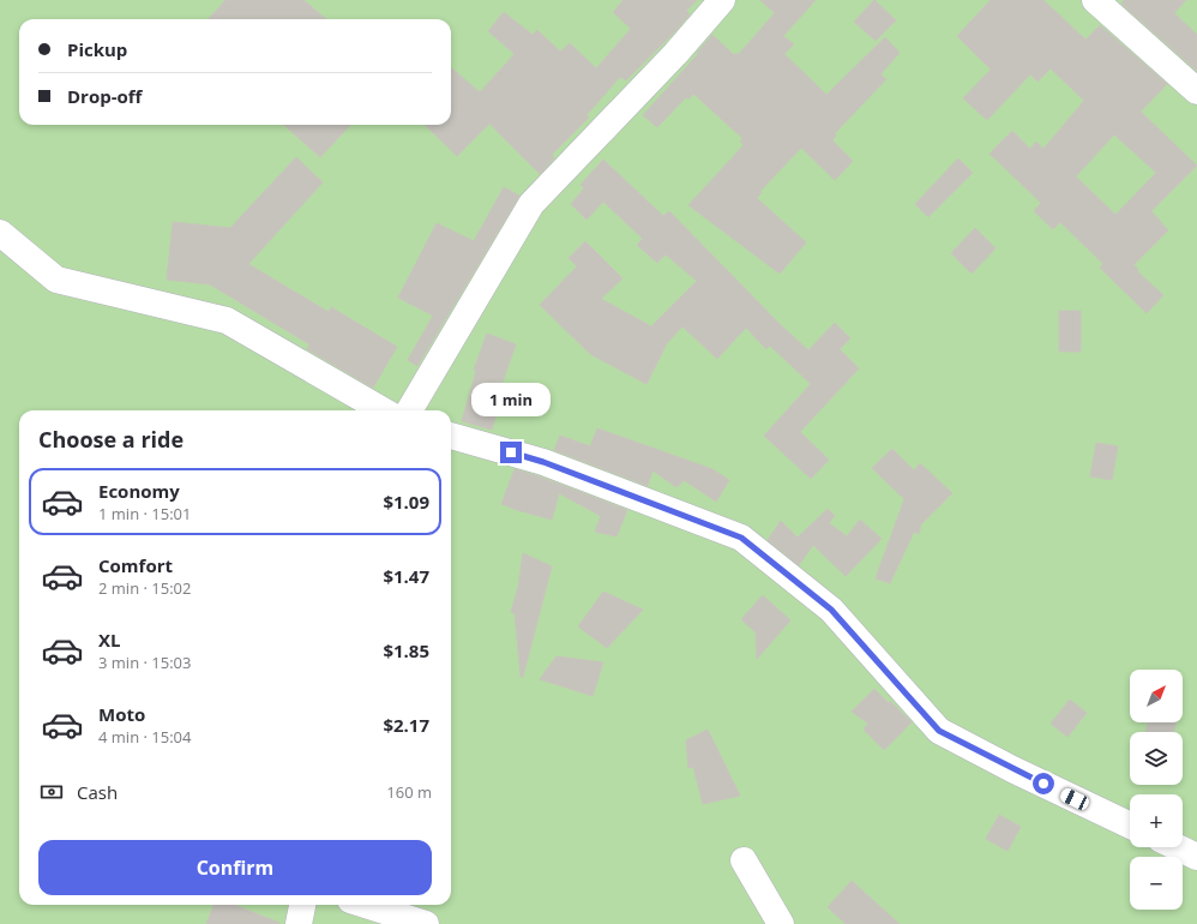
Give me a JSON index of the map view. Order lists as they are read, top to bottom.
{
  "north": "top right",
  "page": {
    "banner": ["Pickup", "Drop-off"],
    "bubble": "1 min",
    "heading": "Choose a ride",
    "list": [
      {
        "name": "Economy",
        "note": "1 min · 15:01",
        "value": "$1.09"
      },
      {
        "name": "Comfort",
        "note": "2 min · 15:02",
        "value": "$1.47"
      },
      {
        "name": "XL",
        "note": "3 min · 15:03",
        "value": "$1.85"
      },
      {
        "name": "Moto",
        "note": "4 min · 15:04",
        "value": "$2.17"
      }
    ],
    "map_buttons": ["+", "−"],
    "pay": ["Cash", "160 m"],
    "buttons": "Confirm"
  }
}
